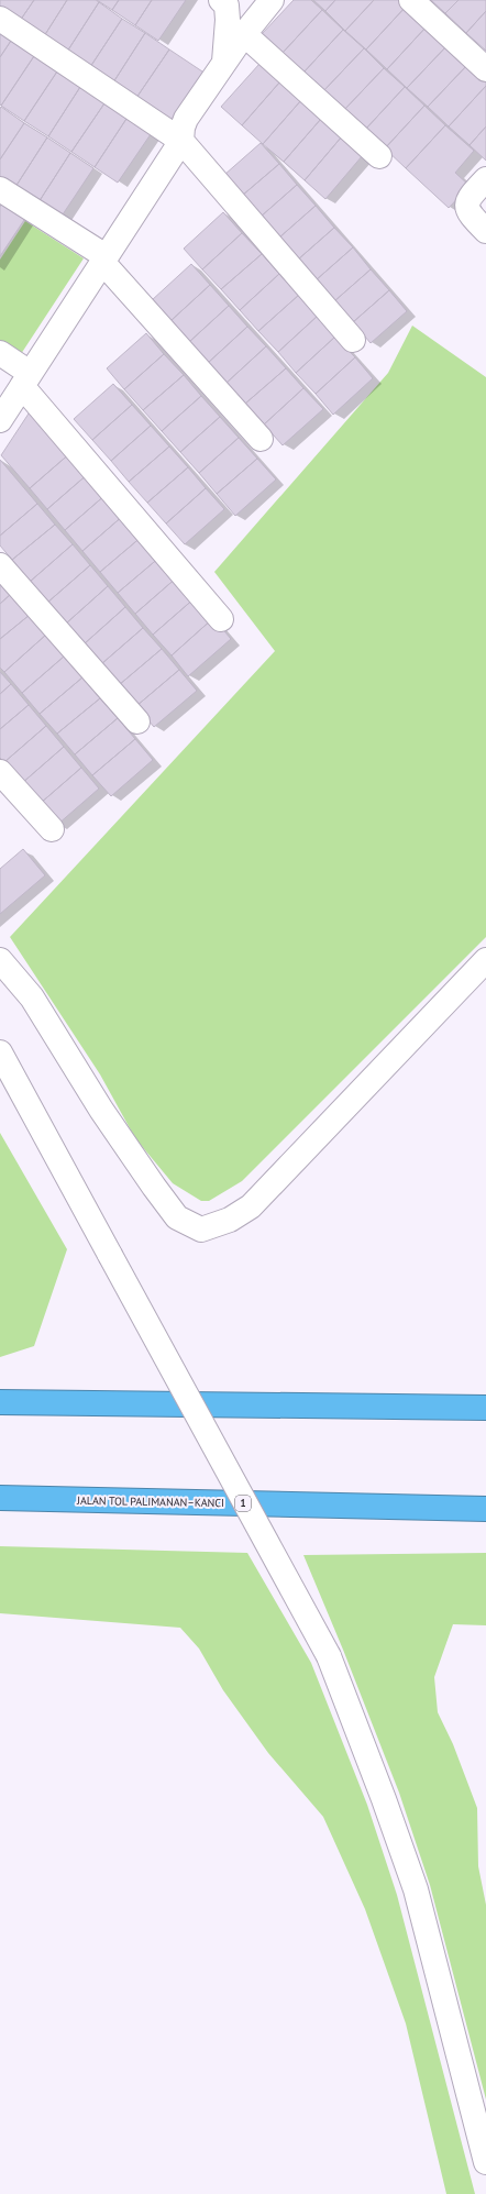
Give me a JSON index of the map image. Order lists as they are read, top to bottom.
{
  "streets": {
    "highway": ["JALAN TOL PALIMANAN–KANCI", "1"]
  }
}
